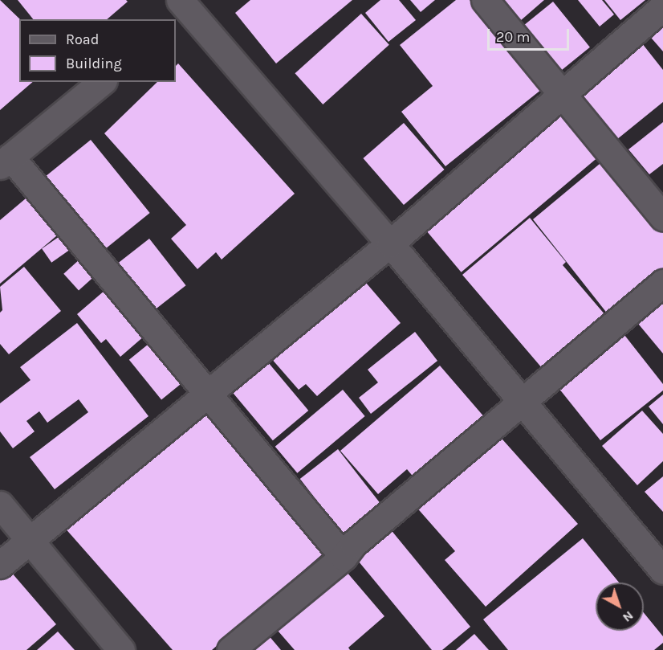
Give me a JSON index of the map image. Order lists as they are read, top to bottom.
{
  "legend": ["Road", "Building"],
  "scale_bar": "20 m",
  "north": "bottom right"
}
